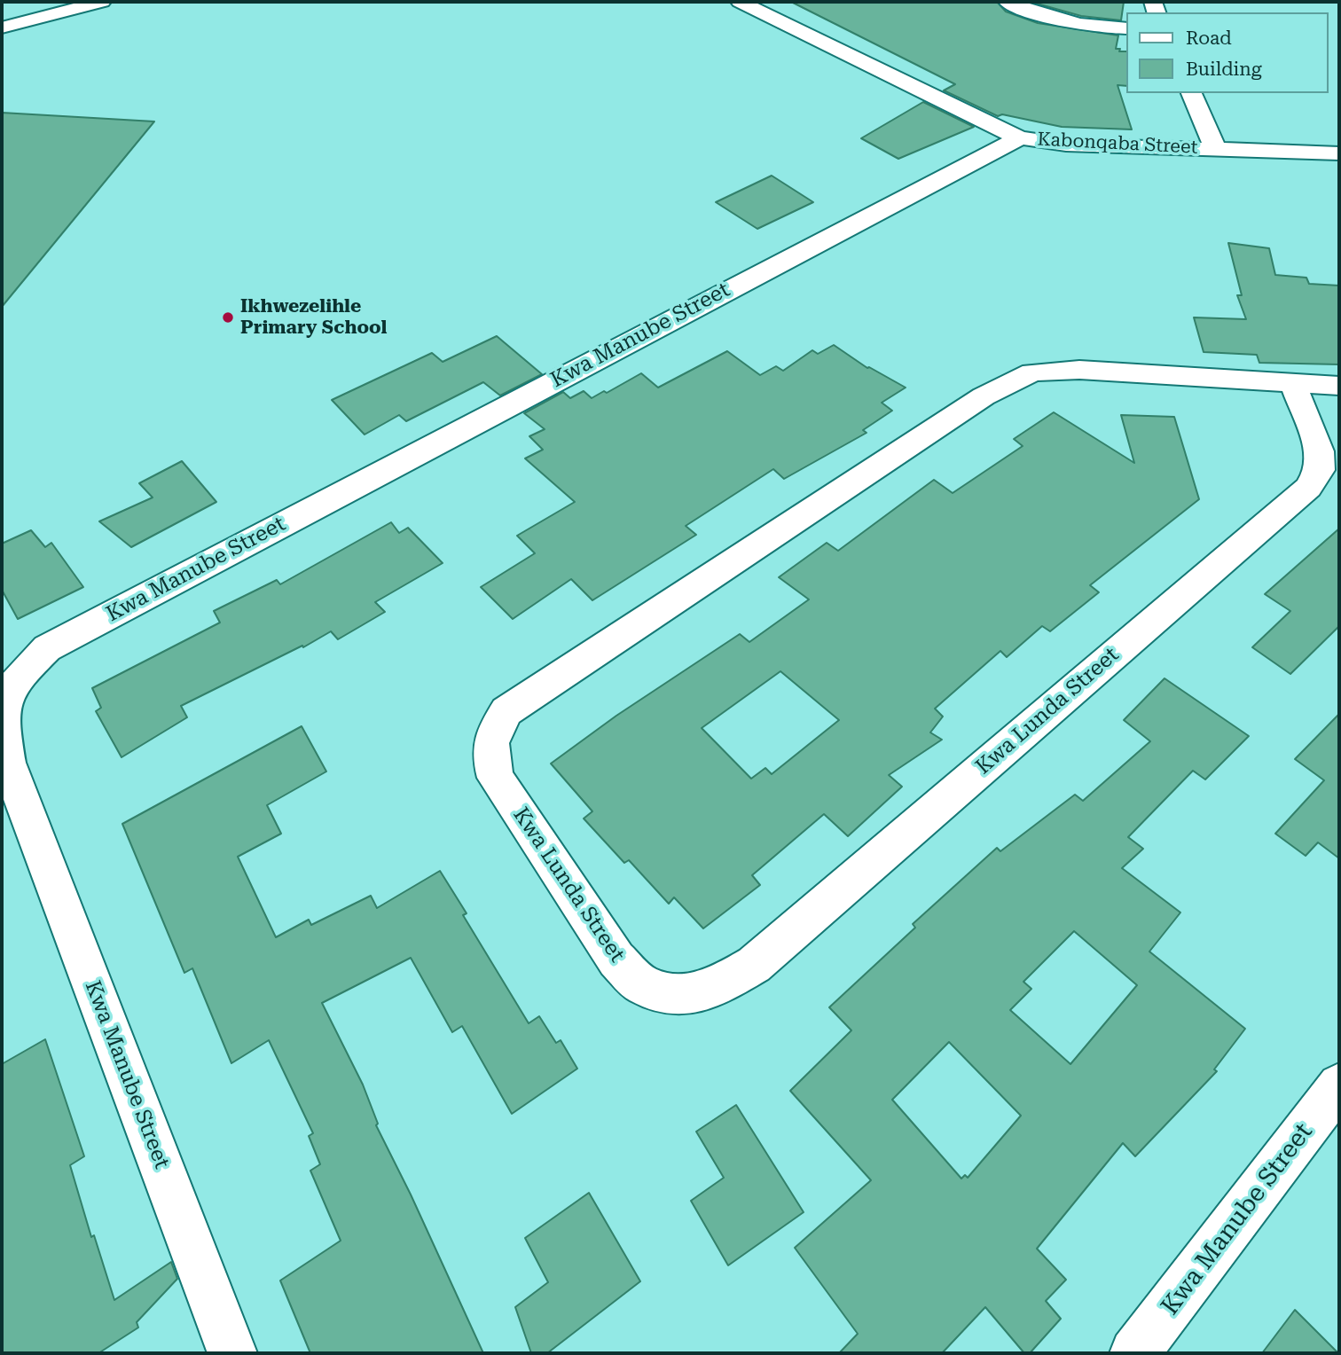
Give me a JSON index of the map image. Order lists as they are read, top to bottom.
{
  "streets": {
    "street": ["Kabonqaba Street", "Kwa Manube Street", "Kwa Lunda Street"]
  },
  "crossings": [
    ["Kabonqaba Street", "Kwa Manube Street"]
  ],
  "places": ["Ikhwezelihle Primary School"],
  "legend": ["Road", "Building"]
}
